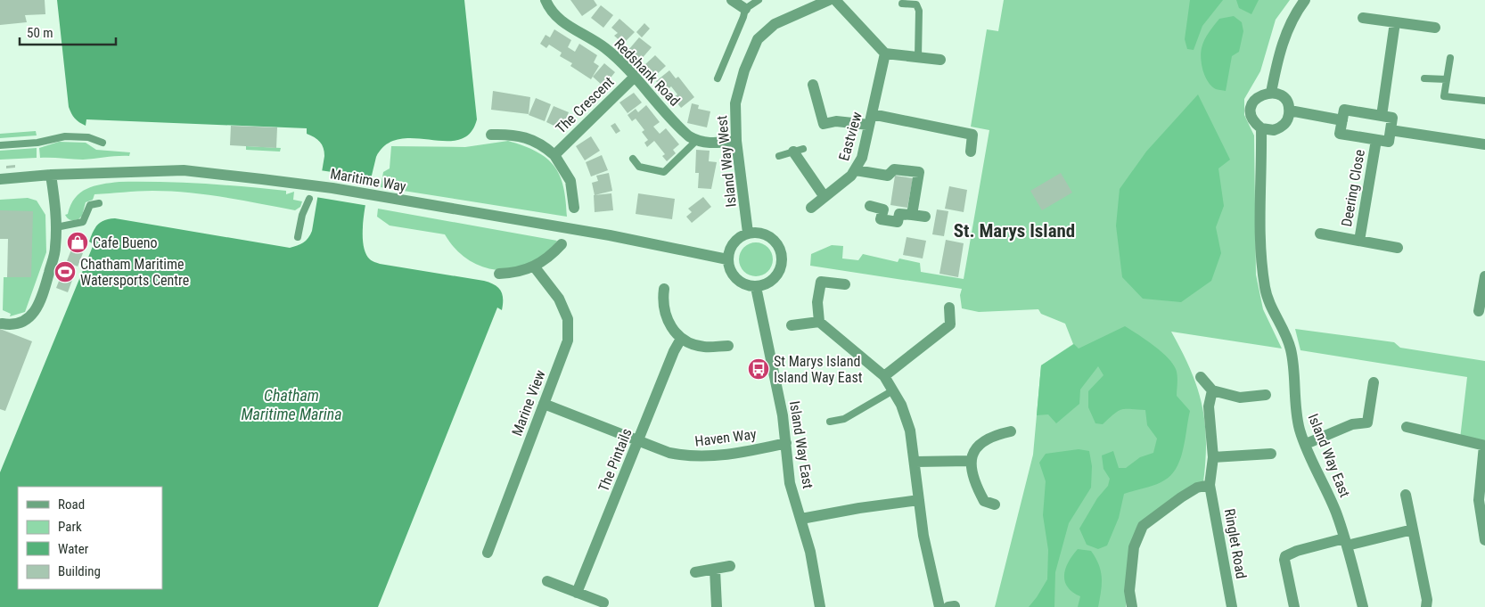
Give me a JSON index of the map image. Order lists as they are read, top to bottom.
{
  "streets": {
    "street": [
      "Redshank Road",
      "The Crescent",
      "Eastview",
      "Island Way West",
      "Maritime Way",
      "Deering Close",
      "Marine View",
      "Haven Way",
      "Island Way East",
      "The Pintails",
      "Ringlet Road"
    ]
  },
  "crossings": [
    ["Redshank Road", "The Crescent"],
    ["Island Way West", "Maritime Way"],
    ["Island Way West", "Island Way East"],
    ["Maritime Way", "Island Way East"],
    ["Marine View", "Haven Way"],
    ["Haven Way", "Island Way East"],
    ["Haven Way", "The Pintails"]
  ],
  "districts": ["St. Marys Island"],
  "water": ["Chatham Maritime Marina"],
  "places": {
    "shop": ["Cafe Bueno"],
    "sports": ["Chatham Maritime Watersports Centre"],
    "bus stop": ["St Marys Island Island Way East"]
  },
  "legend": [
    "Road",
    "Park",
    "Water",
    "Building"
  ],
  "scale_bar": "50 m"
}
